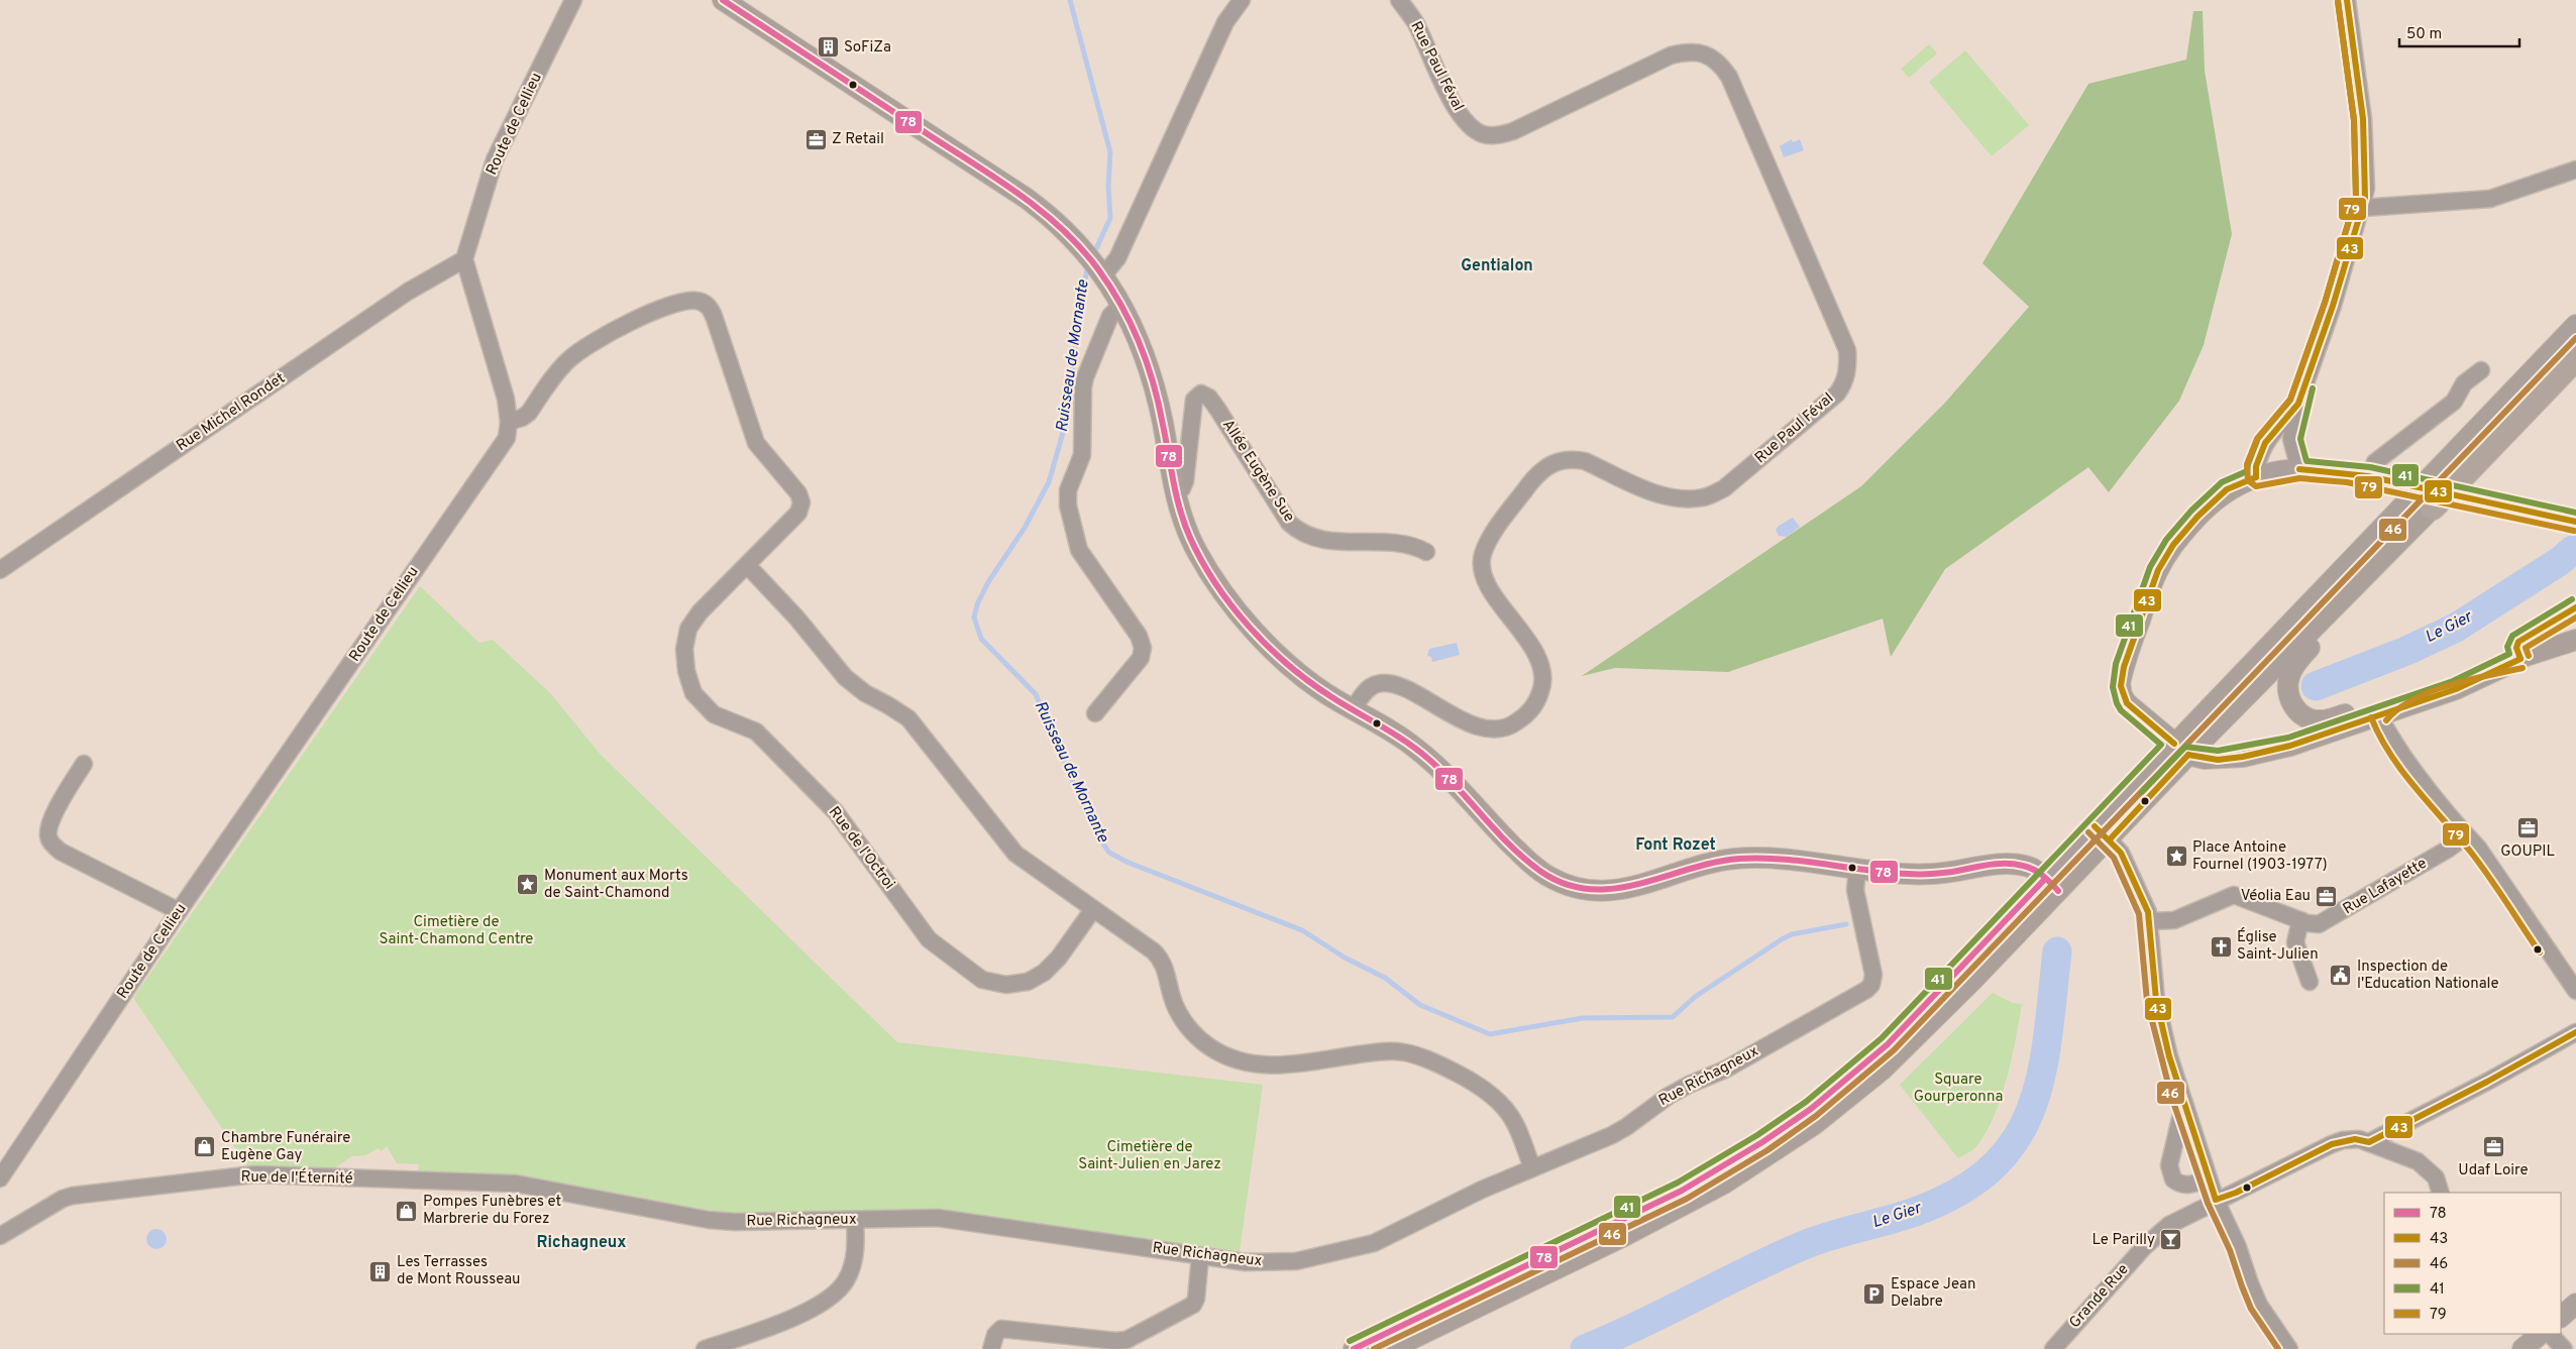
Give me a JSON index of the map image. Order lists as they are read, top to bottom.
{
  "streets": {
    "street": [
      "Rue Paul Féval",
      "Route de Cellieu",
      "Rue Michel Rondet",
      "Allée Eugène Sue",
      "Rue de l'Octroi",
      "Rue Lafayette",
      "Rue Richagneux",
      "Rue de l'Éternité",
      "Grande Rue"
    ]
  },
  "crossings": [
    ["Route de Cellieu", "Rue Michel Rondet"],
    ["Route de Cellieu", "Rue de l'Octroi"],
    ["Rue Richagneux", "Rue de l'Éternité"]
  ],
  "districts": ["Gentialon", "Font Rozet", "Richagneux"],
  "water": ["Ruisseau de Mornante", "Le Gier"],
  "parks": ["Cimetière de Saint-Chamond Centre", "Square Gourperonna", "Cimetière de Saint-Julien en Jarez"],
  "places": {
    "building": ["SoFiZa", "Les Terrasses de Mont Rousseau"],
    "office": [
      "Z Retail",
      "GOUPIL",
      "Véolia Eau",
      "Udaf Loire"
    ],
    "place": ["Place Antoine Fournel (1903-1977)", "Monument aux Morts de Saint-Chamond"],
    "church": ["Église Saint-Julien"],
    "public building": ["Inspection de l'Education Nationale"],
    "shop": ["Chambre Funéraire Eugène Gay", "Pompes Funèbres et Marbrerie du Forez"],
    "bar": ["Le Parilly"],
    "parking": ["Espace Jean Delabre"]
  },
  "lines": [
    "transit line 78",
    "transit line 43",
    "transit line 41",
    "transit line 79",
    "transit line 46"
  ],
  "legend": [
    "78",
    "43",
    "46",
    "41",
    "79"
  ],
  "scale_bar": "50 m"
}
